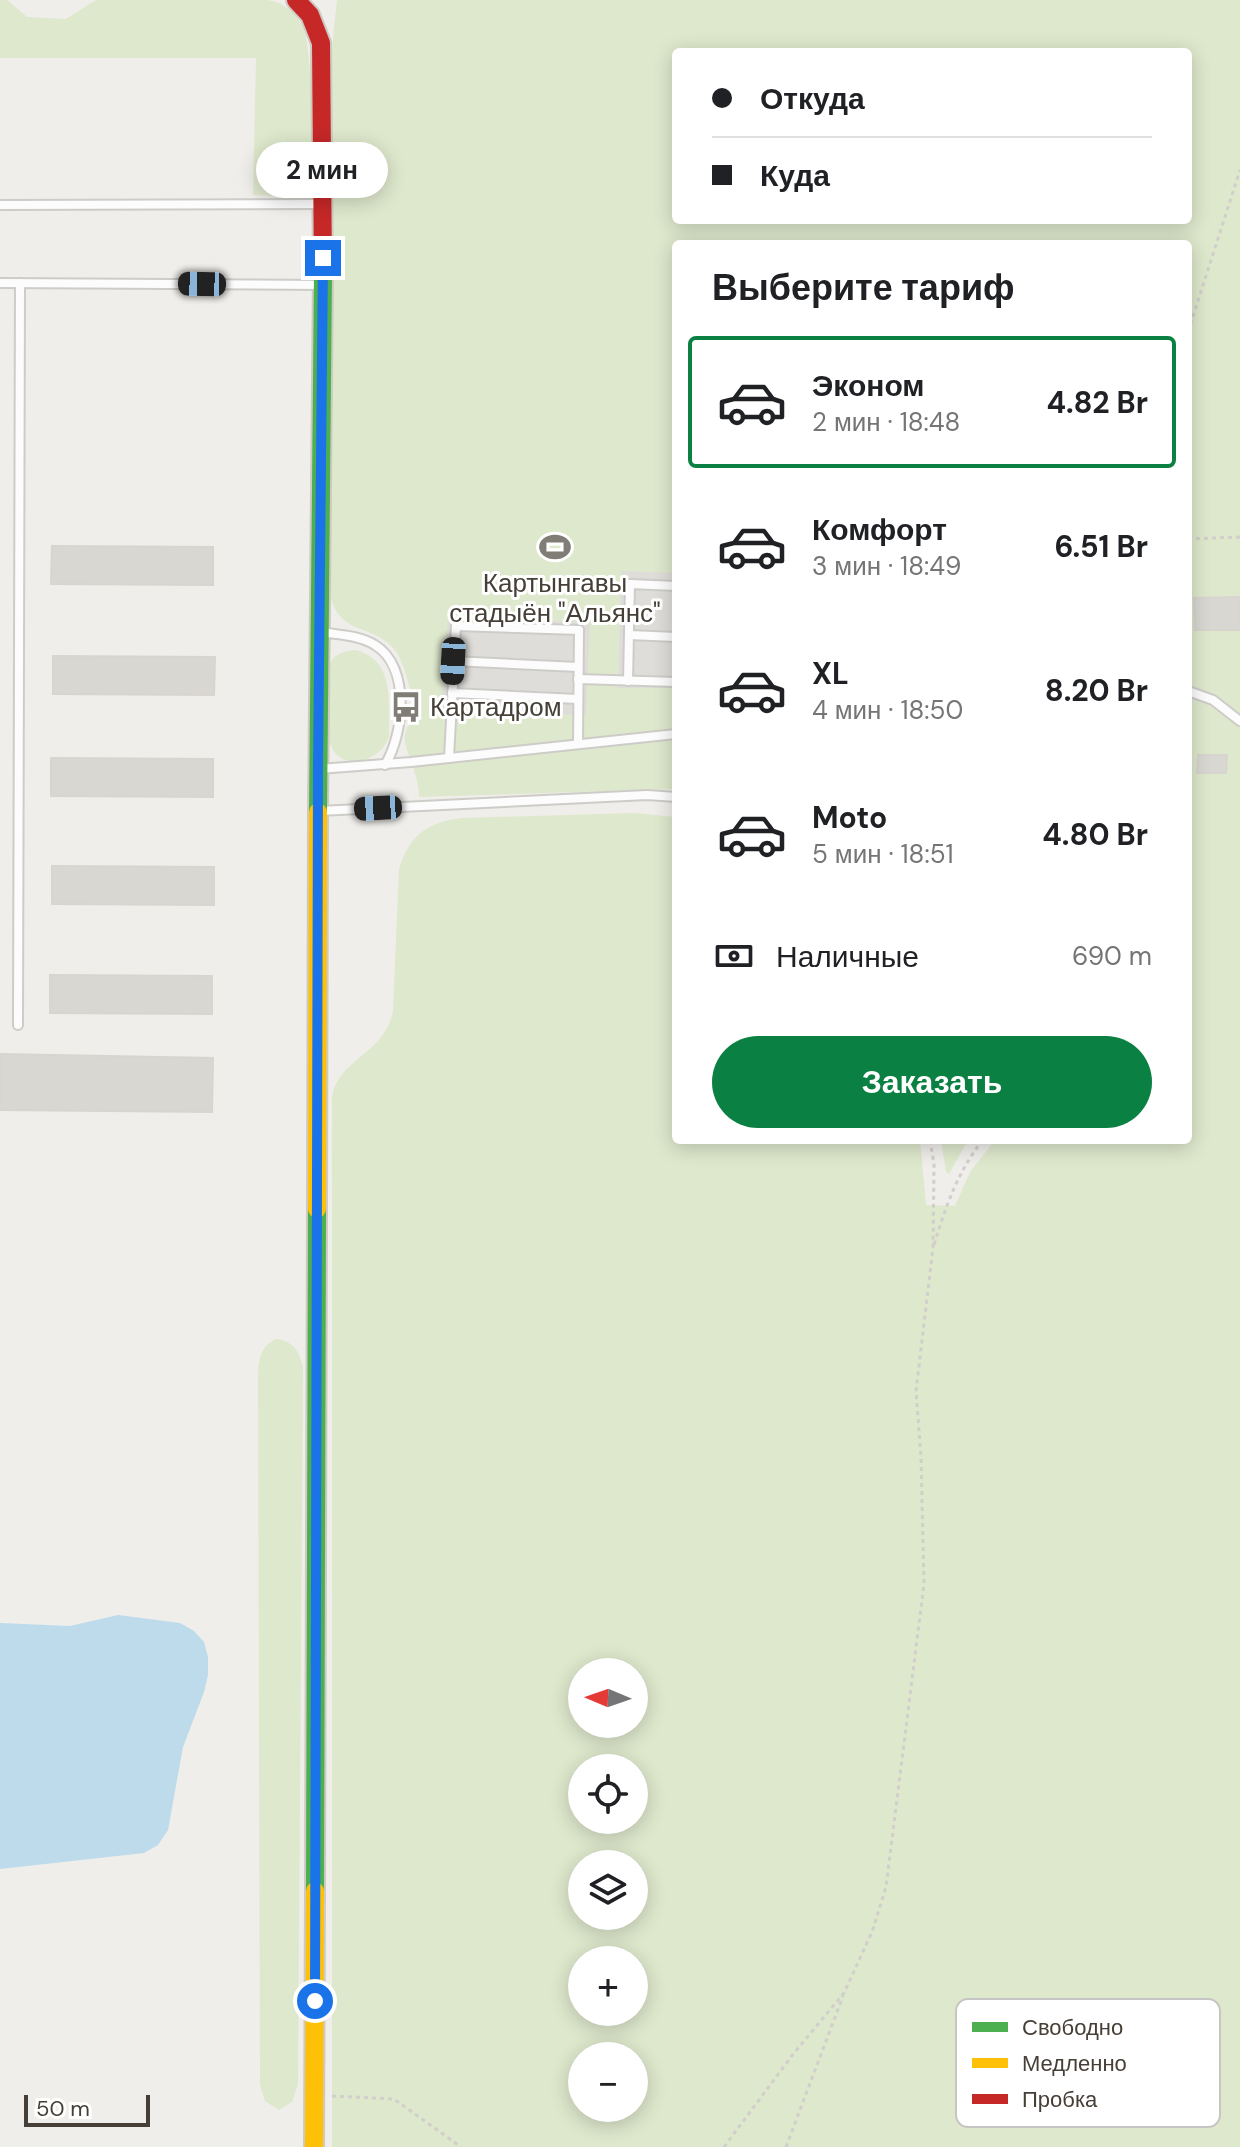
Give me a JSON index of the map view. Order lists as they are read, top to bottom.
{
  "places": {
    "sports": ["Картынгавы стадыён \"Альянс\""],
    "bus stop": ["Картадром"]
  },
  "legend": ["Свободно", "Медленно", "Пробка"],
  "scale_bar": "50 m",
  "north": "left",
  "page": {
    "banner": ["Откуда", "Куда"],
    "bubble": "2 мин",
    "heading": "Выберите тариф",
    "list": [
      {
        "name": "Эконом",
        "note": "2 мин · 18:48",
        "value": "4.82 Br"
      },
      {
        "name": "Комфорт",
        "note": "3 мин · 18:49",
        "value": "6.51 Br"
      },
      {
        "name": "XL",
        "note": "4 мин · 18:50",
        "value": "8.20 Br"
      },
      {
        "name": "Moto",
        "note": "5 мин · 18:51",
        "value": "4.80 Br"
      }
    ],
    "pay": ["Наличные", "690 m"],
    "buttons": "Заказать",
    "map_buttons": ["+", "−"],
    "scale": "50 m"
  }
}
